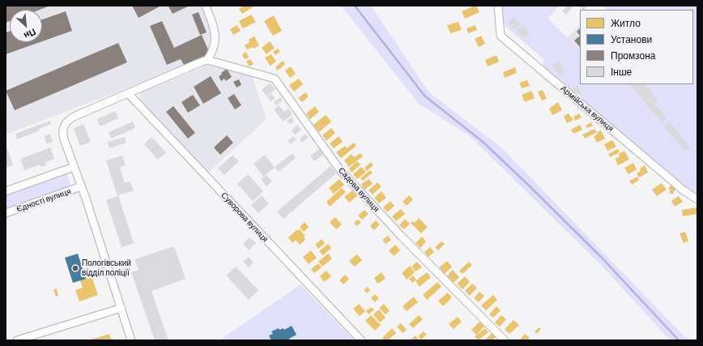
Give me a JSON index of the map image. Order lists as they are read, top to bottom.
{
  "streets": {
    "street": [
      "Армійська вулиця",
      "Садова вулиця",
      "Єдності вулиця",
      "Суворова вулиця"
    ]
  },
  "places": ["Пологівський відділ поліції"],
  "legend": [
    "Житло",
    "Установи",
    "Промзона",
    "Інше"
  ],
  "north": "bottom right"
}
